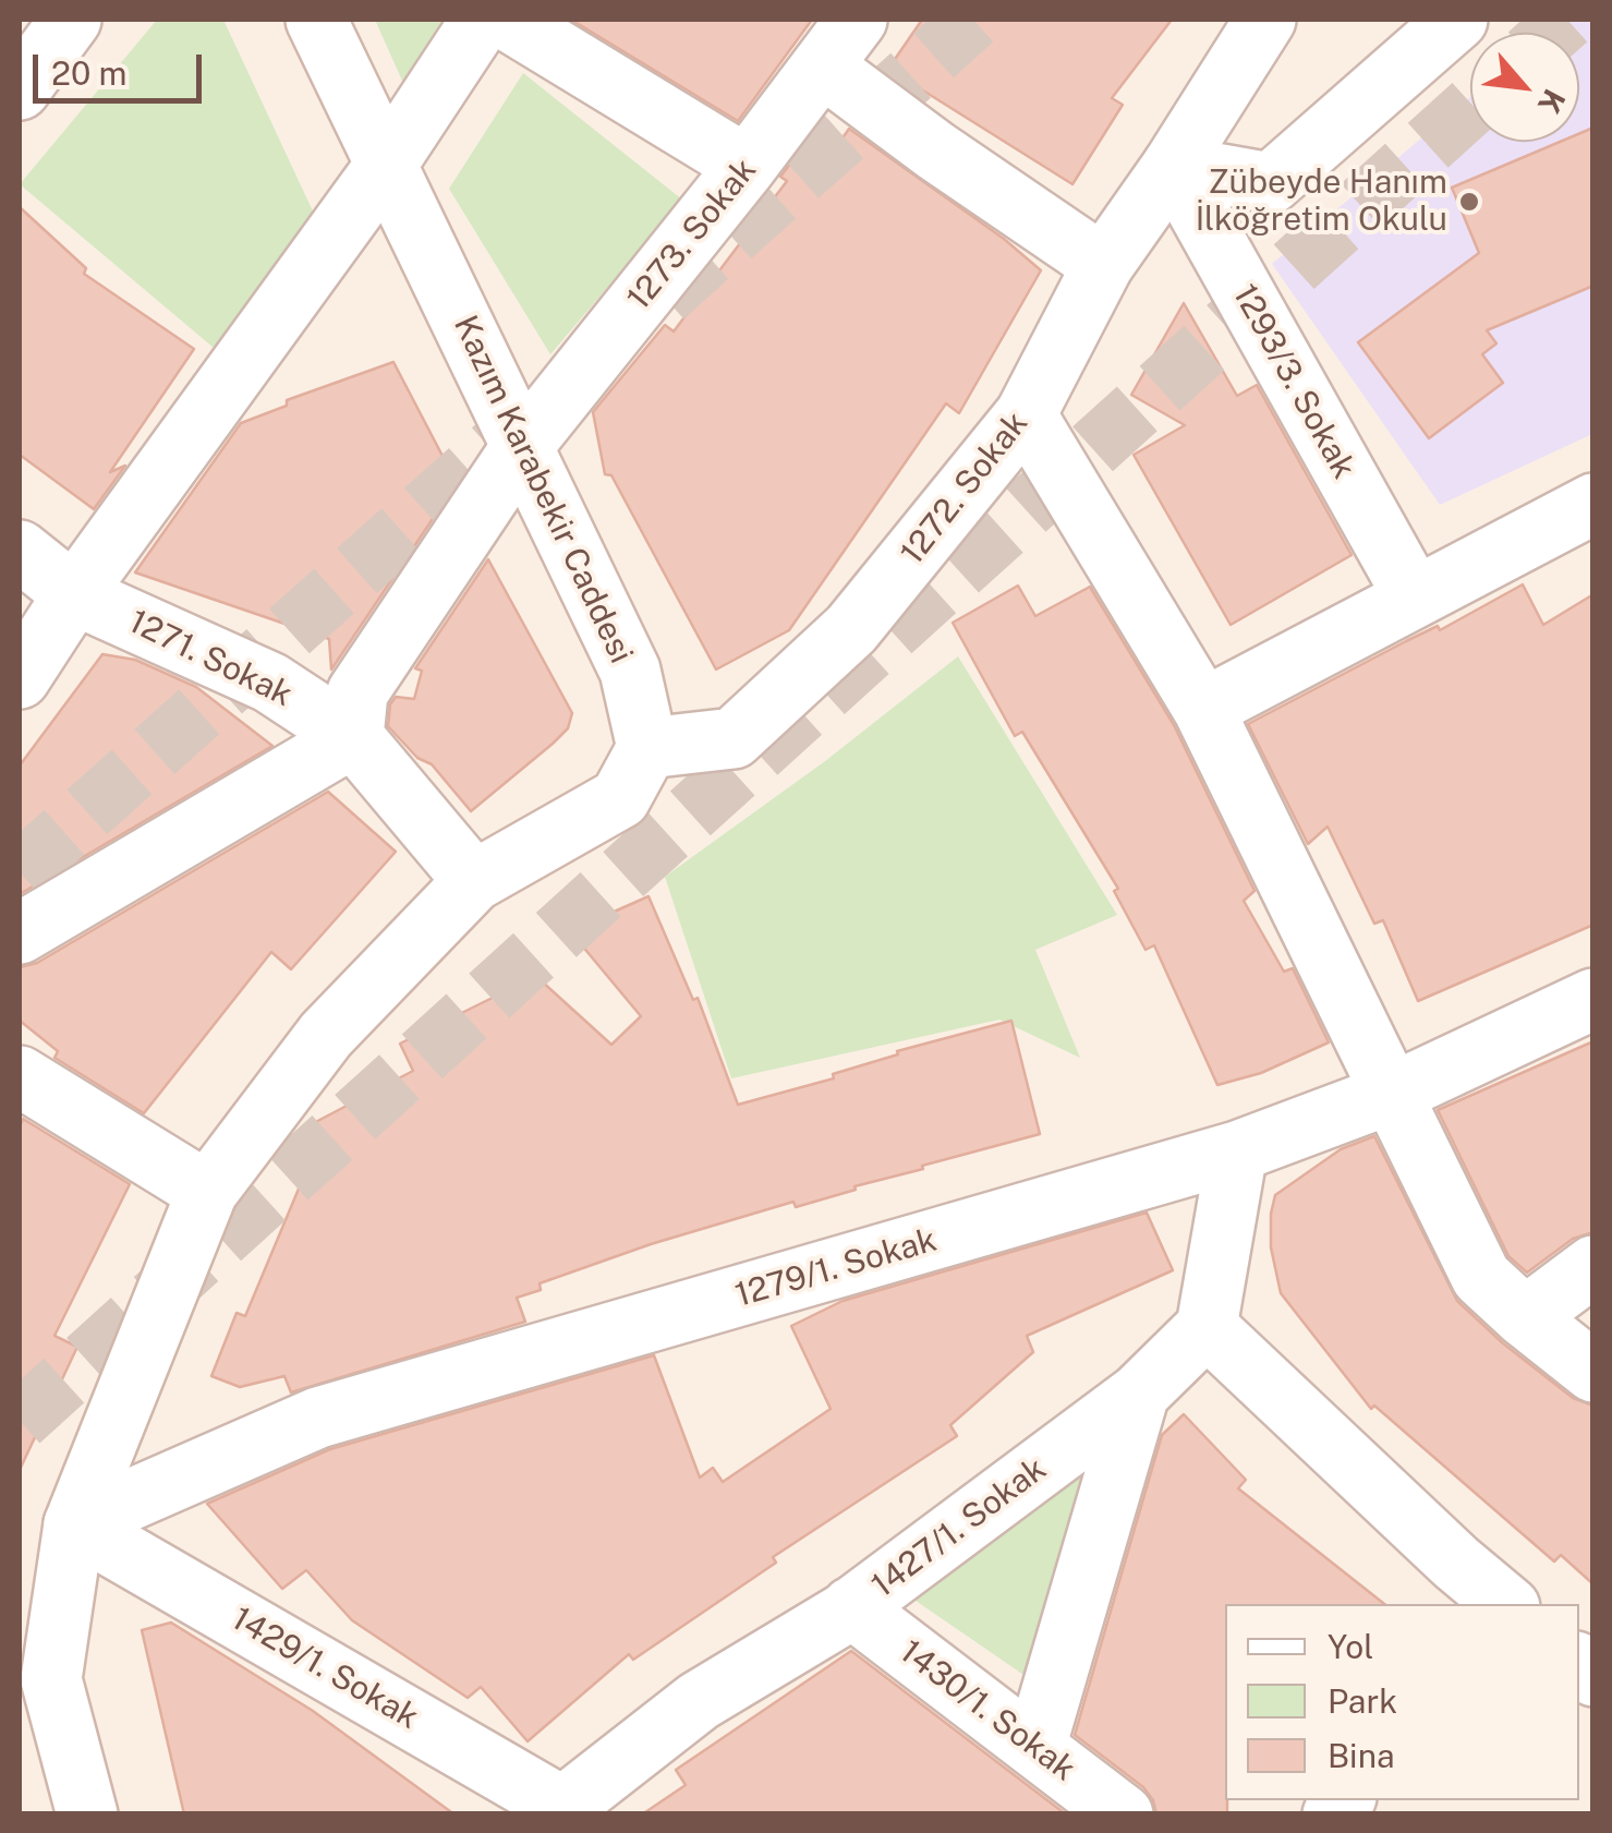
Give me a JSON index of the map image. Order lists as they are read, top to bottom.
{
  "streets": {
    "street": [
      "1273. Sokak",
      "1293/3. Sokak",
      "1272. Sokak",
      "Kazım Karabekir Caddesi",
      "1271. Sokak",
      "1279/1. Sokak",
      "1427/1. Sokak",
      "1429/1. Sokak",
      "1430/1. Sokak"
    ]
  },
  "crossings": [
    ["1273. Sokak", "Kazım Karabekir Caddesi"],
    ["1273. Sokak", "1271. Sokak"],
    ["1293/3. Sokak", "1272. Sokak"],
    ["1272. Sokak", "Kazım Karabekir Caddesi"],
    ["1279/1. Sokak", "1429/1. Sokak"],
    ["1427/1. Sokak", "1429/1. Sokak"],
    ["1427/1. Sokak", "1430/1. Sokak"]
  ],
  "places": ["Zübeyde Hanım İlköğretim Okulu"],
  "legend": ["Yol", "Park", "Bina"],
  "scale_bar": "20 m",
  "north": "bottom right"
}
